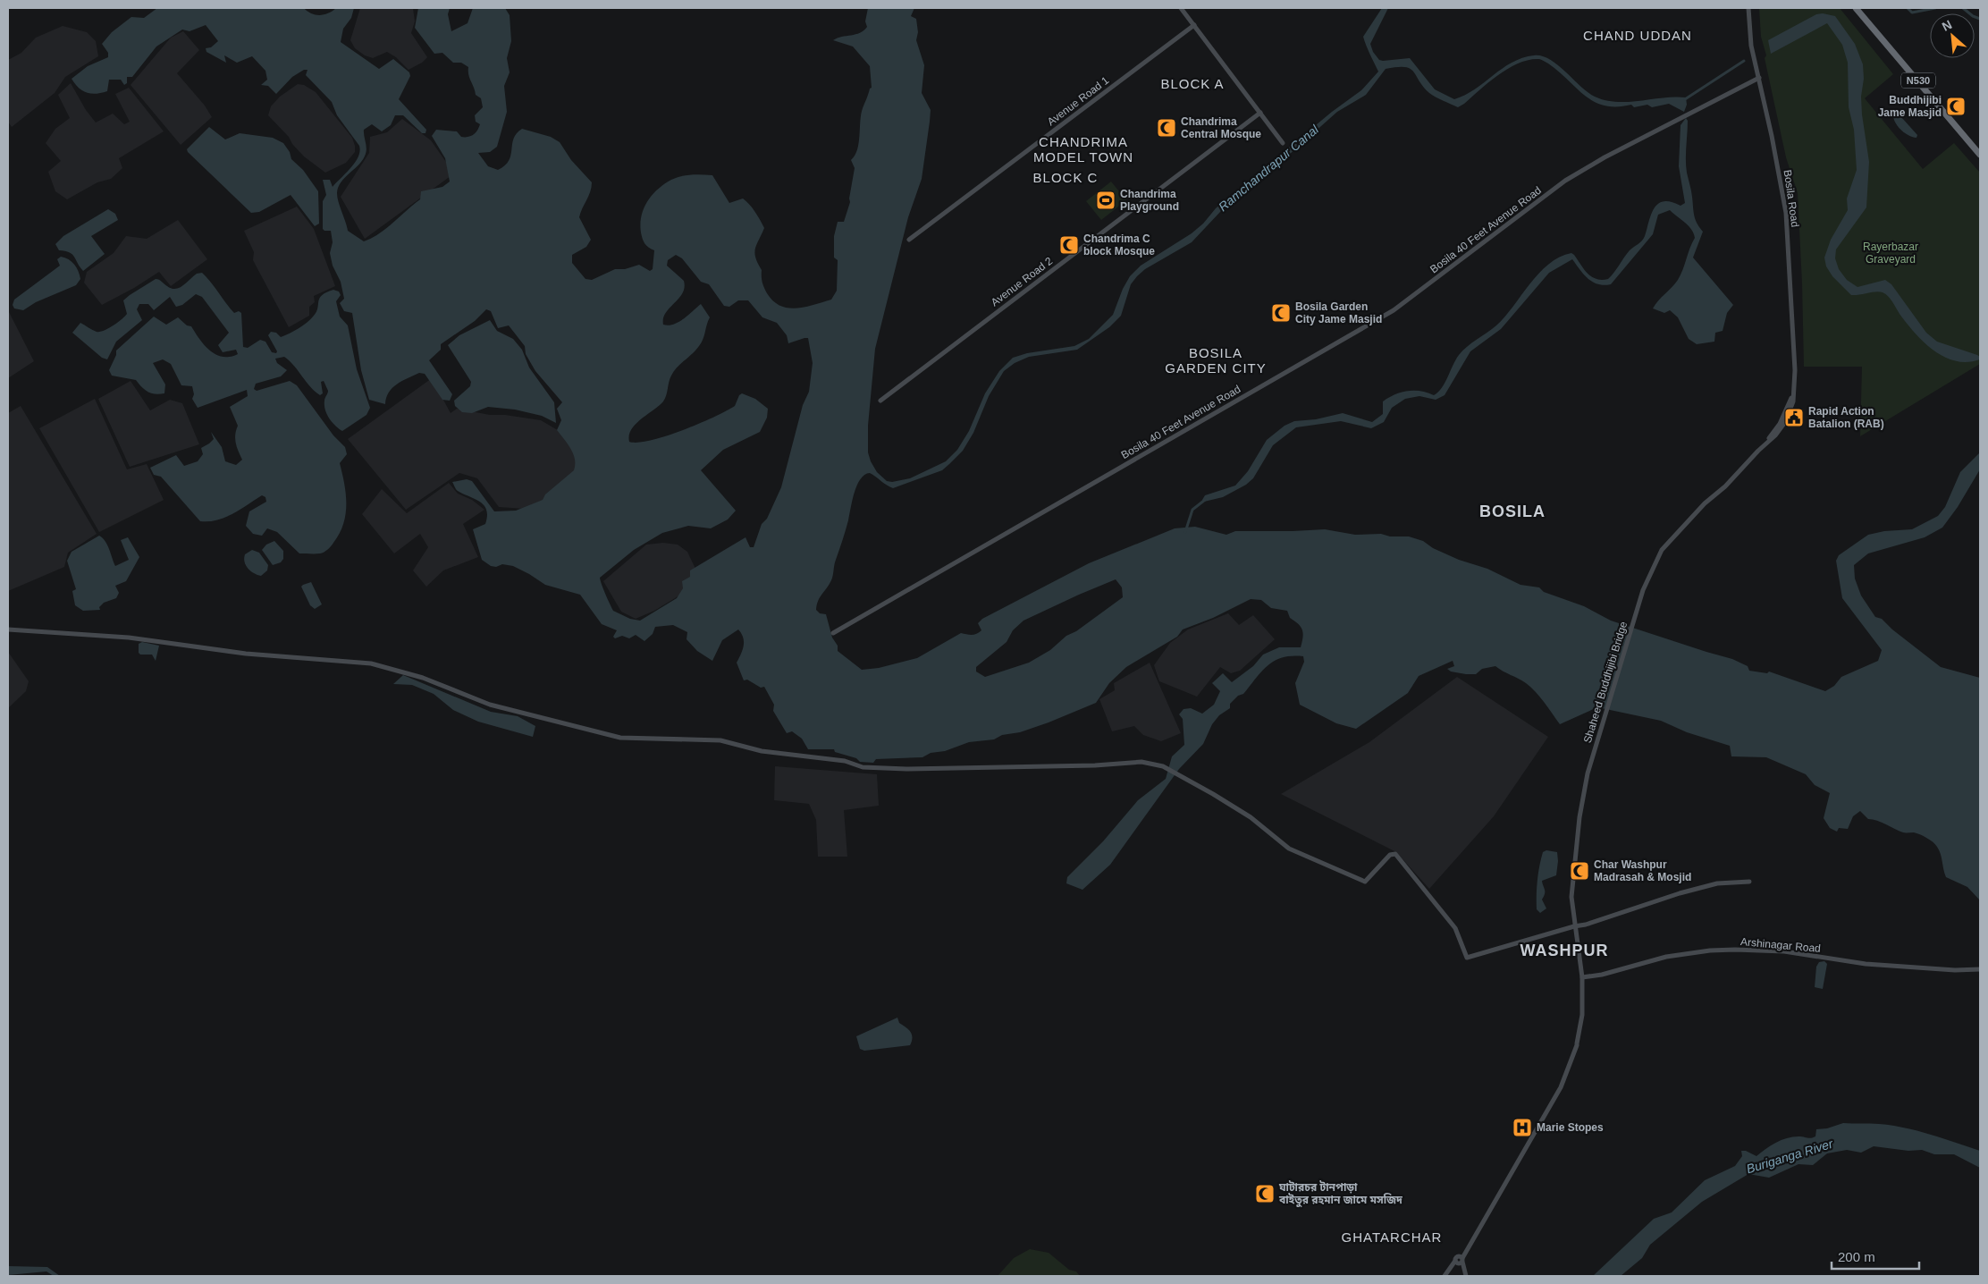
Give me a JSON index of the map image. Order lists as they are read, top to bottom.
{
  "streets": {
    "highway": ["N530"],
    "street": [
      "Avenue Road 1",
      "Bosila Road",
      "Bosila 40 Feet Avenue Road",
      "Avenue Road 2",
      "Shaheed Buddhijibi Bridge",
      "Arshinagar Road"
    ]
  },
  "crossings": [
    ["Bosila Road", "Bosila 40 Feet Avenue Road"],
    ["Bosila Road", "Shaheed Buddhijibi Bridge"],
    ["Shaheed Buddhijibi Bridge", "Arshinagar Road"]
  ],
  "districts": [
    "CHAND UDDAN",
    "BLOCK A",
    "CHANDRIMA MODEL TOWN",
    "BLOCK C",
    "BOSILA GARDEN CITY",
    "BOSILA",
    "WASHPUR",
    "GHATARCHAR"
  ],
  "water": ["Ramchandrapur Canal", "Buriganga River"],
  "parks": ["Rayerbazar Graveyard"],
  "places": {
    "mosque": [
      "Buddhijibi Jame Masjid",
      "Chandrima Central Mosque",
      "Chandrima C block Mosque",
      "Bosila Garden City Jame Masjid",
      "Char Washpur Madrasah & Mosjid",
      "ঘাটারচর টানপাড়া বাইতুর রহমান জামে মসজিদ"
    ],
    "sports": ["Chandrima Playground"],
    "public building": ["Rapid Action Batalion (RAB)"],
    "hospital": ["Marie Stopes"]
  },
  "scale_bar": "200 m",
  "north": "top left"
}
